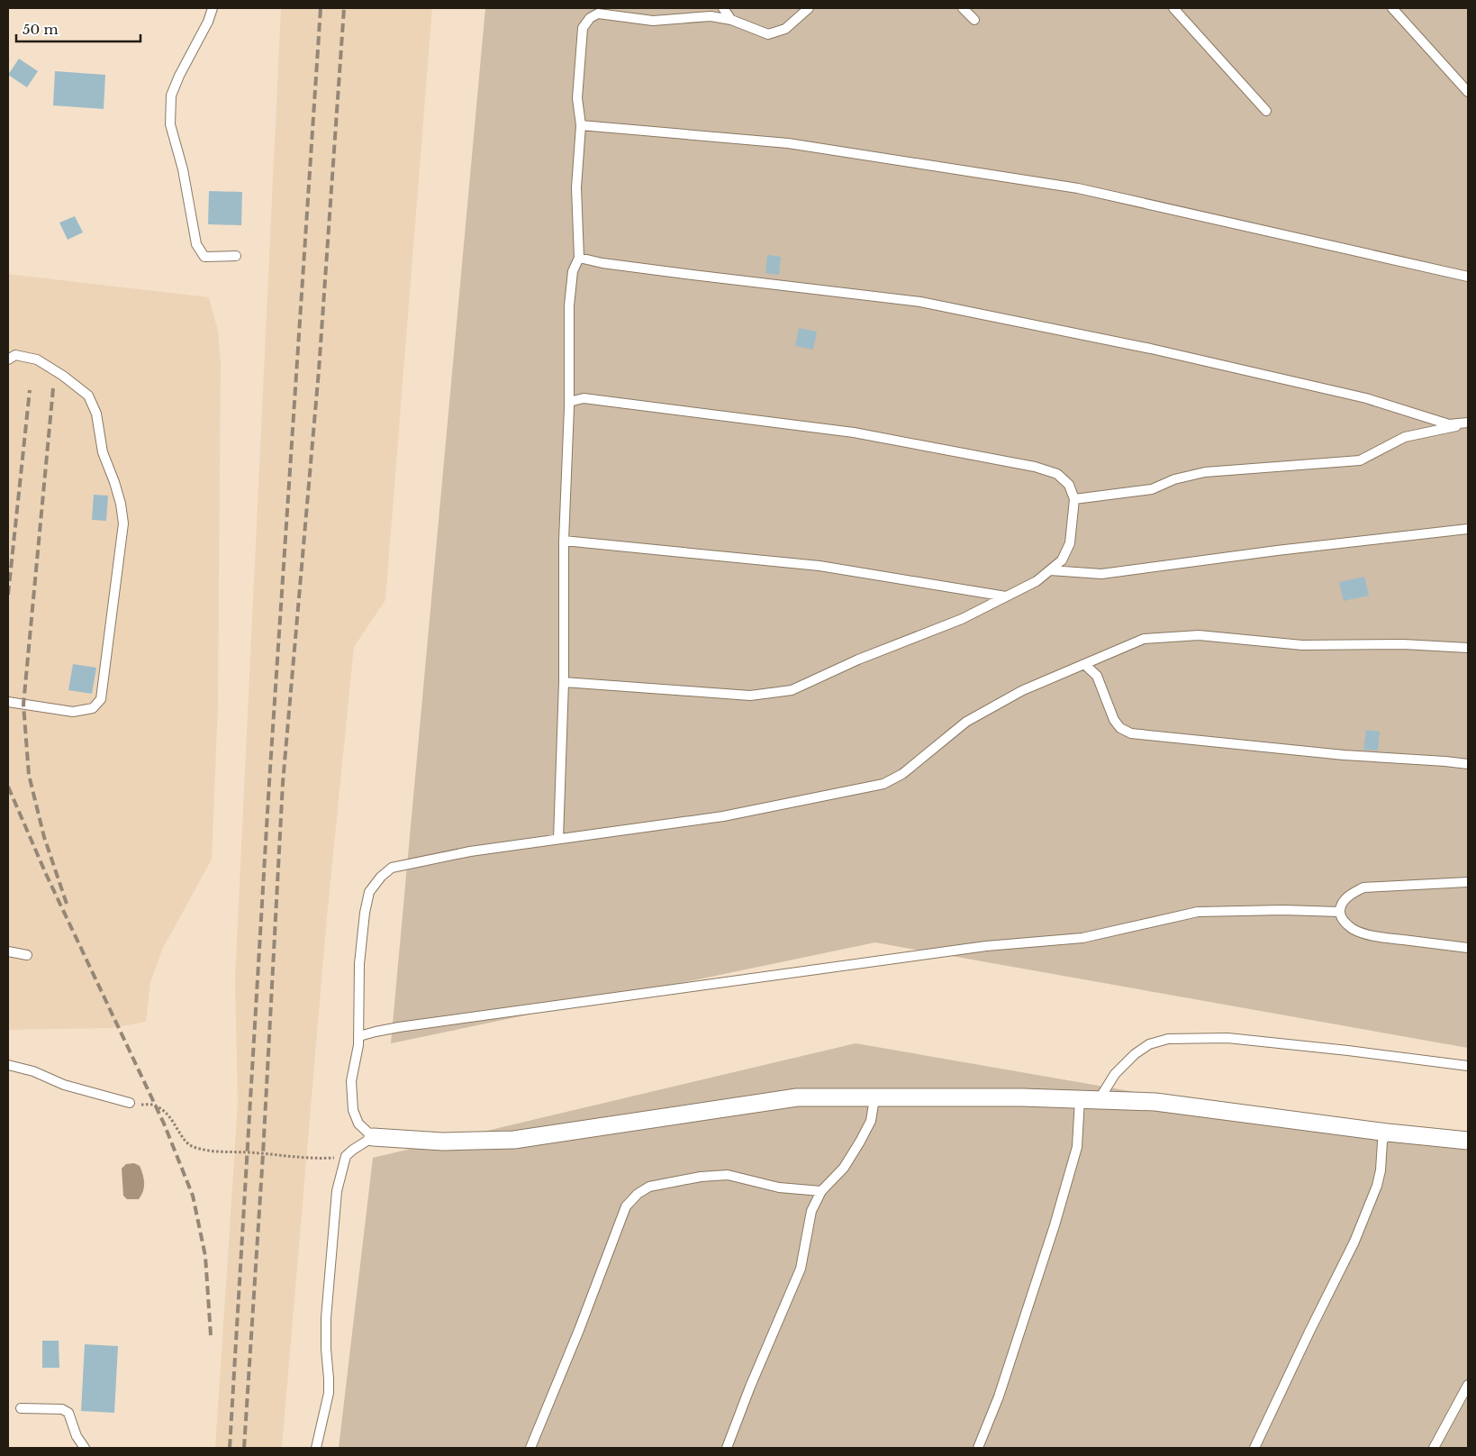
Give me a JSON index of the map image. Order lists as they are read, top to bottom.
{
  "scale_bar": "50 m"
}
